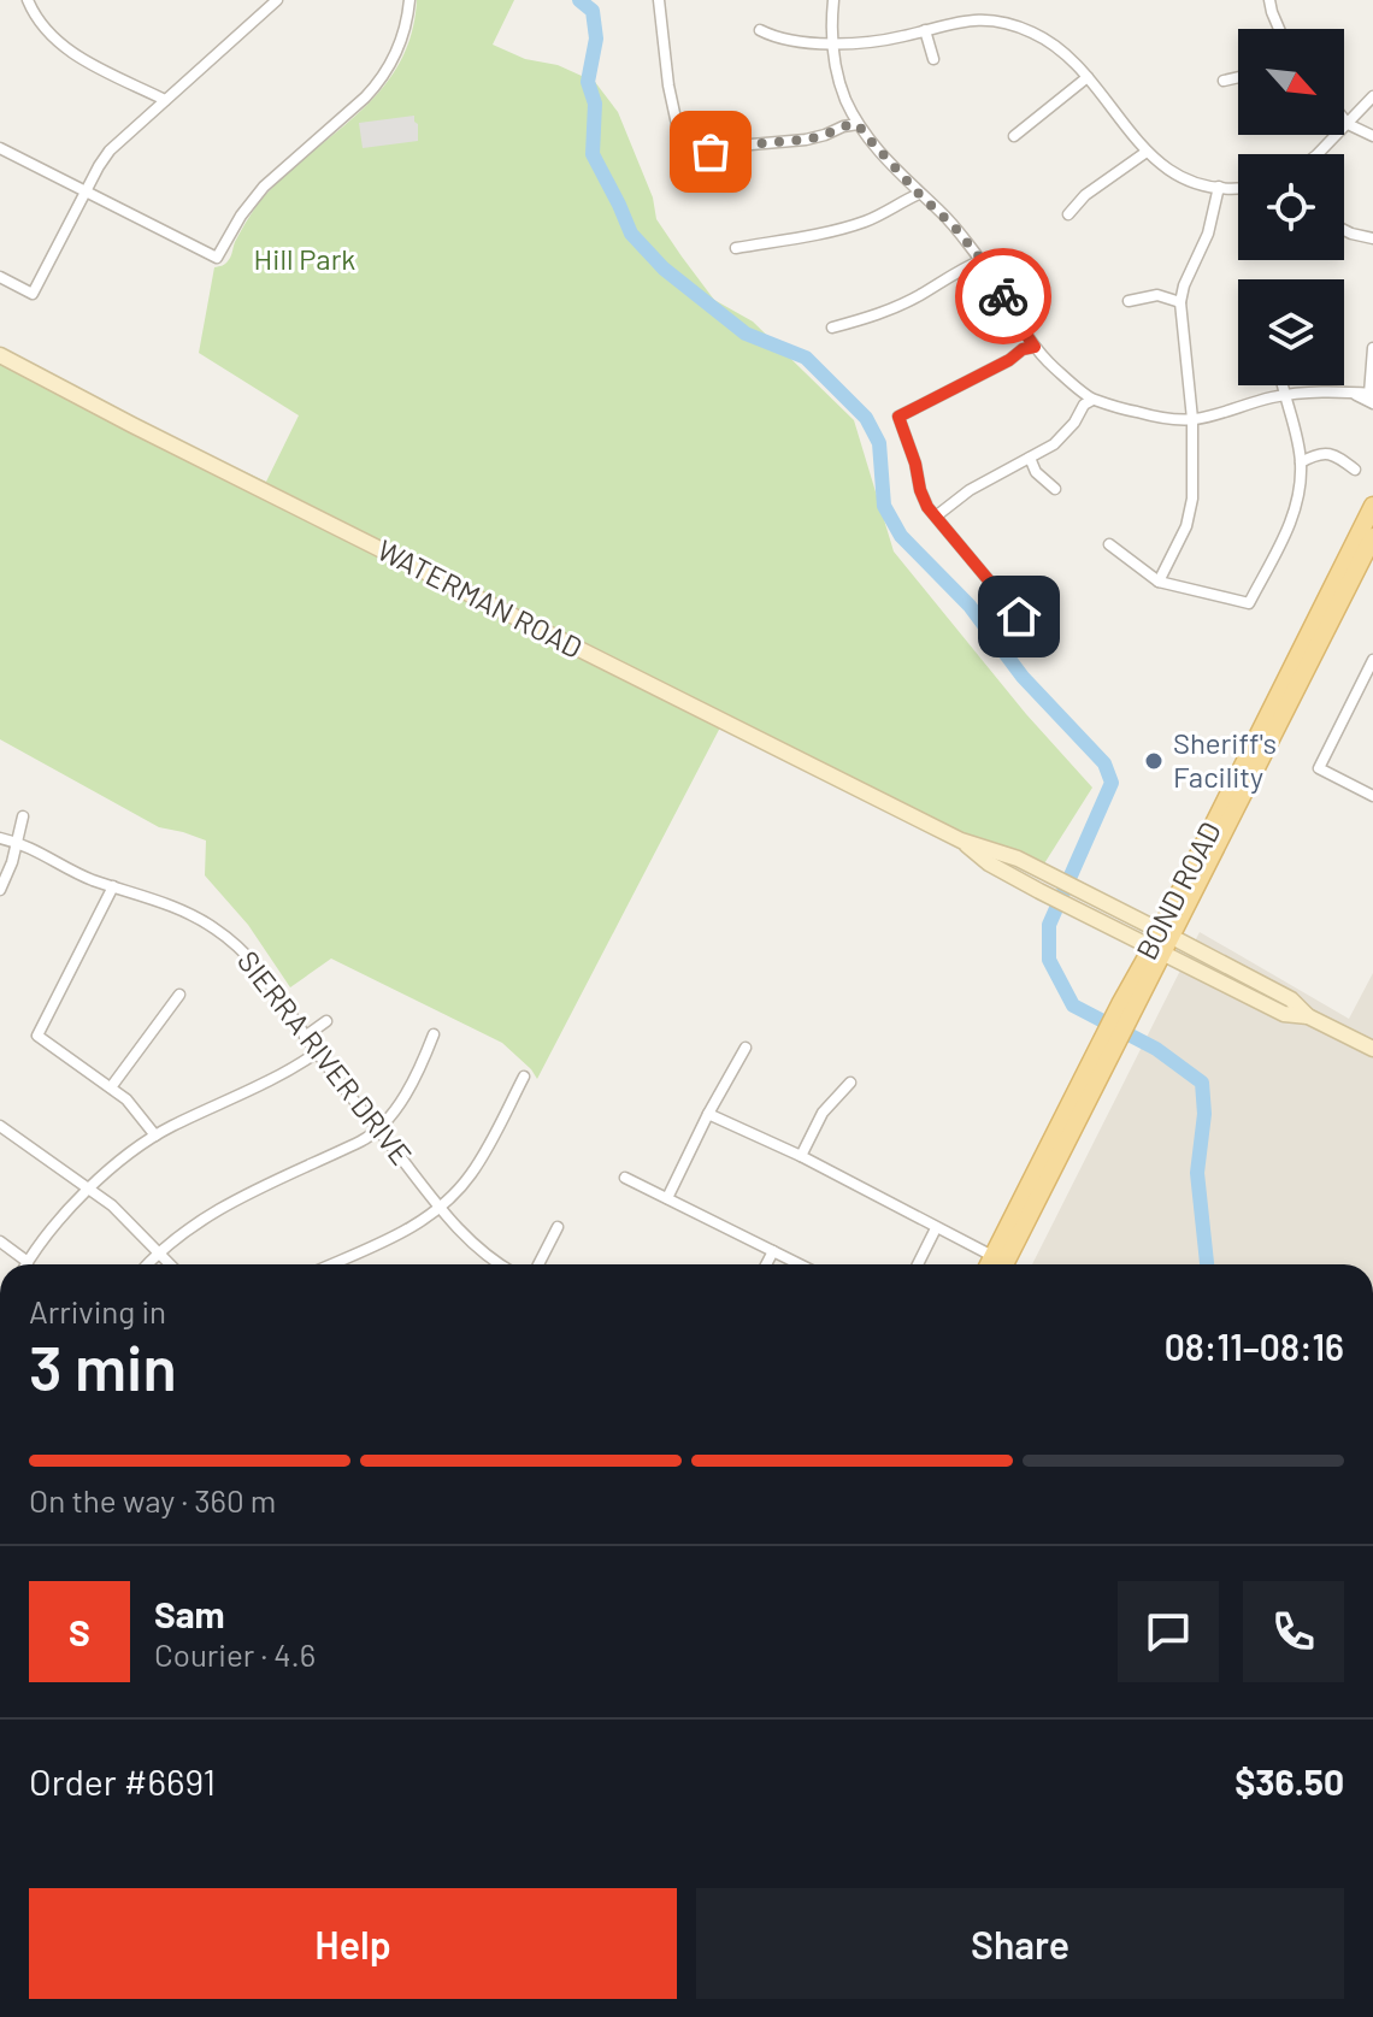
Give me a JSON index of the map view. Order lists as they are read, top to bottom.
{
  "streets": {
    "main road": ["WATERMAN ROAD", "BOND ROAD"],
    "street": ["SIERRA RIVER DRIVE"]
  },
  "crossings": [
    ["WATERMAN ROAD", "BOND ROAD"]
  ],
  "parks": ["Hill Park"],
  "places": ["Sheriff's Facility"],
  "north": "bottom right",
  "page": {
    "heading": ["3 min", "Arriving in", "08:11–08:16"],
    "panel": [
      "Sam",
      "Courier · 4.6",
      "Order #6691",
      "$36.50"
    ],
    "bar": "On the way · 360 m",
    "round": "S",
    "buttons": ["Help", "Share"]
  }
}
